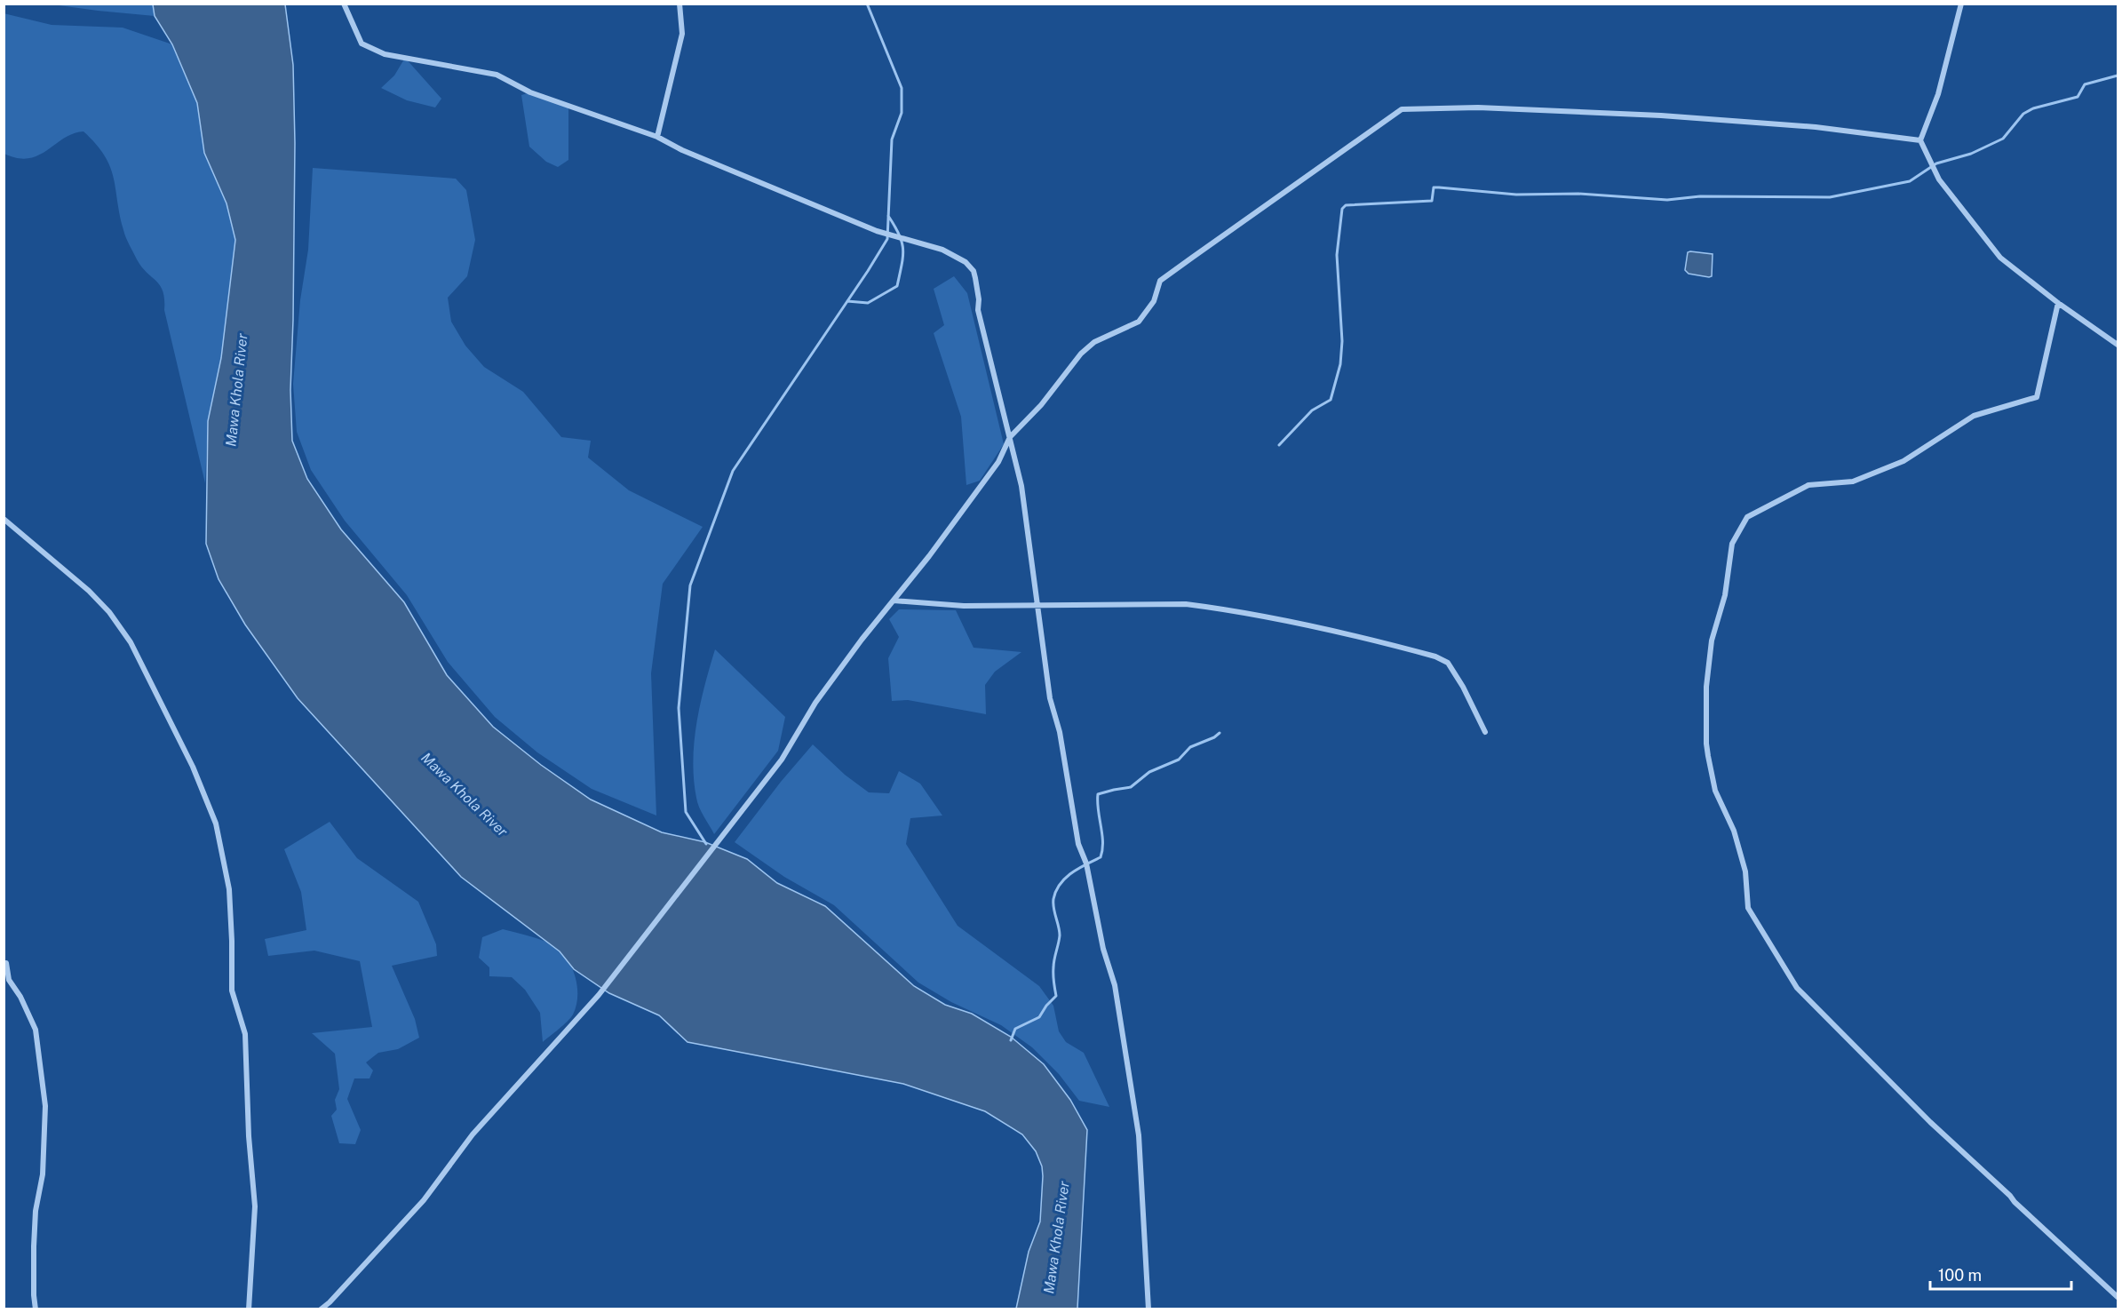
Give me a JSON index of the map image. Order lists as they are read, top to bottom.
{
  "water": ["Mawa Khola River"],
  "scale_bar": "100 m"
}
